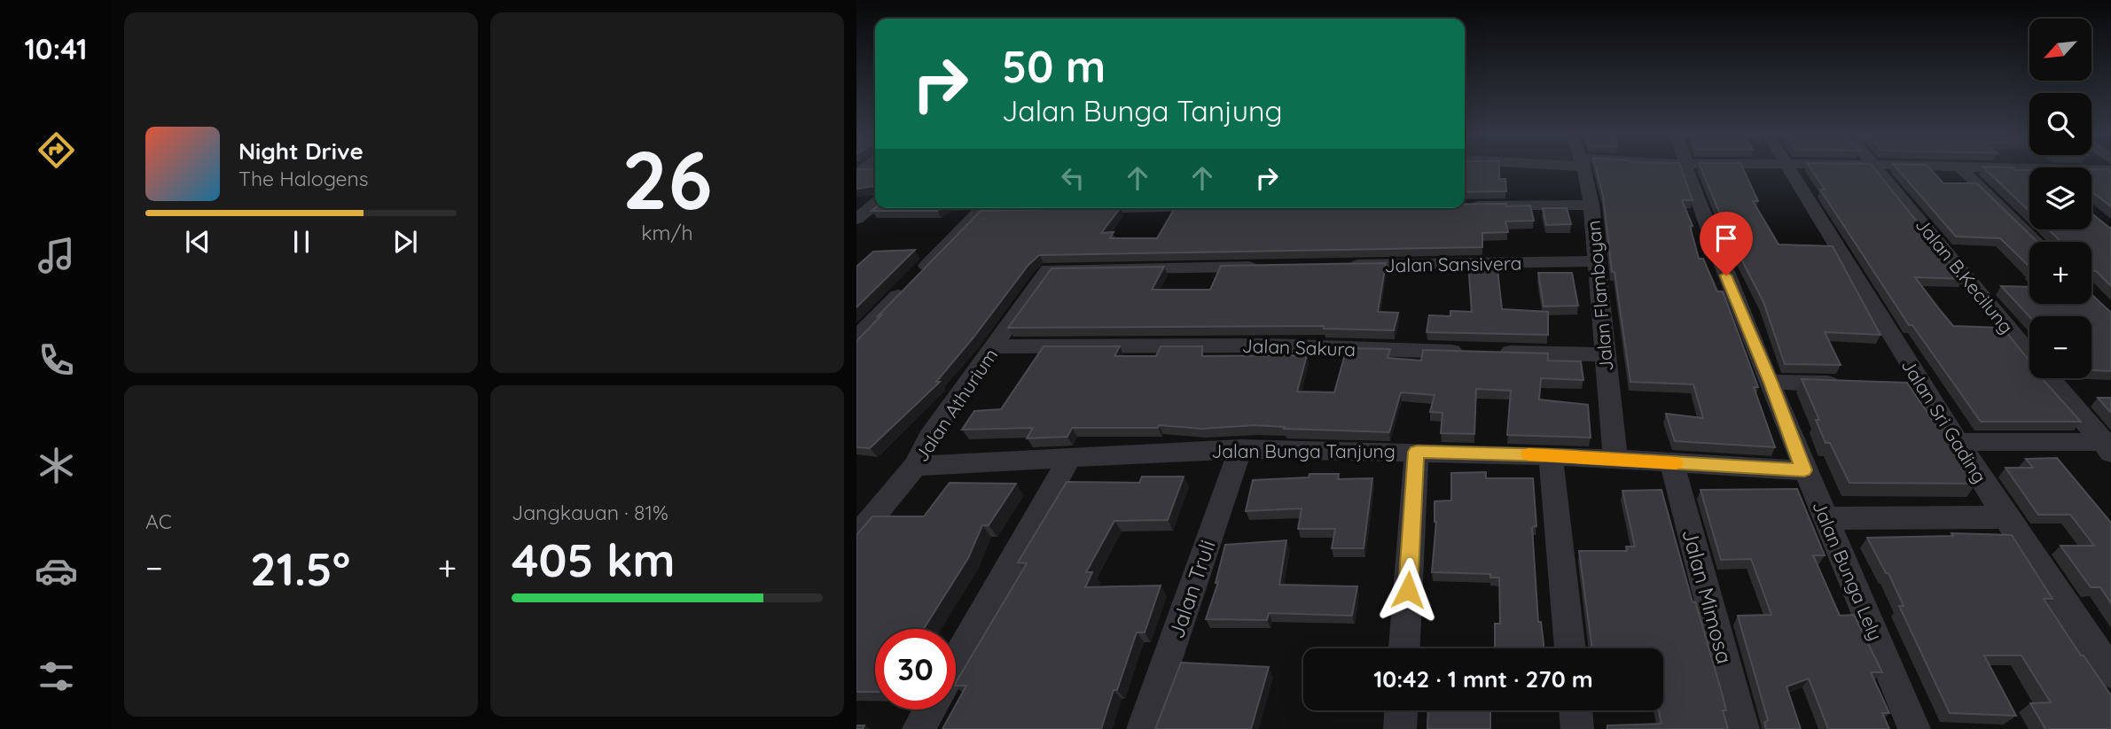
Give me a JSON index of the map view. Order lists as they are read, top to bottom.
{
  "streets": {
    "street": [
      "Jalan Sansivera",
      "Jalan B.Kecilung",
      "Jalan Flamboyan",
      "Jalan Sakura",
      "Jalan Athurium",
      "Jalan Sri Gading",
      "Jalan Bunga Tanjung",
      "Jalan Bunga Lely",
      "Jalan Truli",
      "Jalan Mimosa"
    ]
  },
  "crossings": [
    ["Jalan Sansivera", "Jalan Flamboyan"],
    ["Jalan Flamboyan", "Jalan Sakura"],
    ["Jalan Flamboyan", "Jalan Bunga Tanjung"],
    ["Jalan Sakura", "Jalan Athurium"],
    ["Jalan Athurium", "Jalan Bunga Tanjung"],
    ["Jalan Bunga Tanjung", "Jalan Bunga Lely"],
    ["Jalan Bunga Tanjung", "Jalan Truli"],
    ["Jalan Bunga Tanjung", "Jalan Mimosa"]
  ],
  "north": "bottom left",
  "page": {
    "tabs": "10:41",
    "tile": [
      ["26", "km/h"],
      "AC",
      ["Jangkauan · 81%", "405 km"]
    ],
    "map_buttons": ["+", "−"],
    "turn": ["50 m", "Jalan Bunga Tanjung"],
    "song": ["Night Drive", "The Halogens"],
    "heat": ["−", "21.5°", "+"],
    "limit": "30",
    "trip": "10:42 · 1 mnt · 270 m"
  }
}
